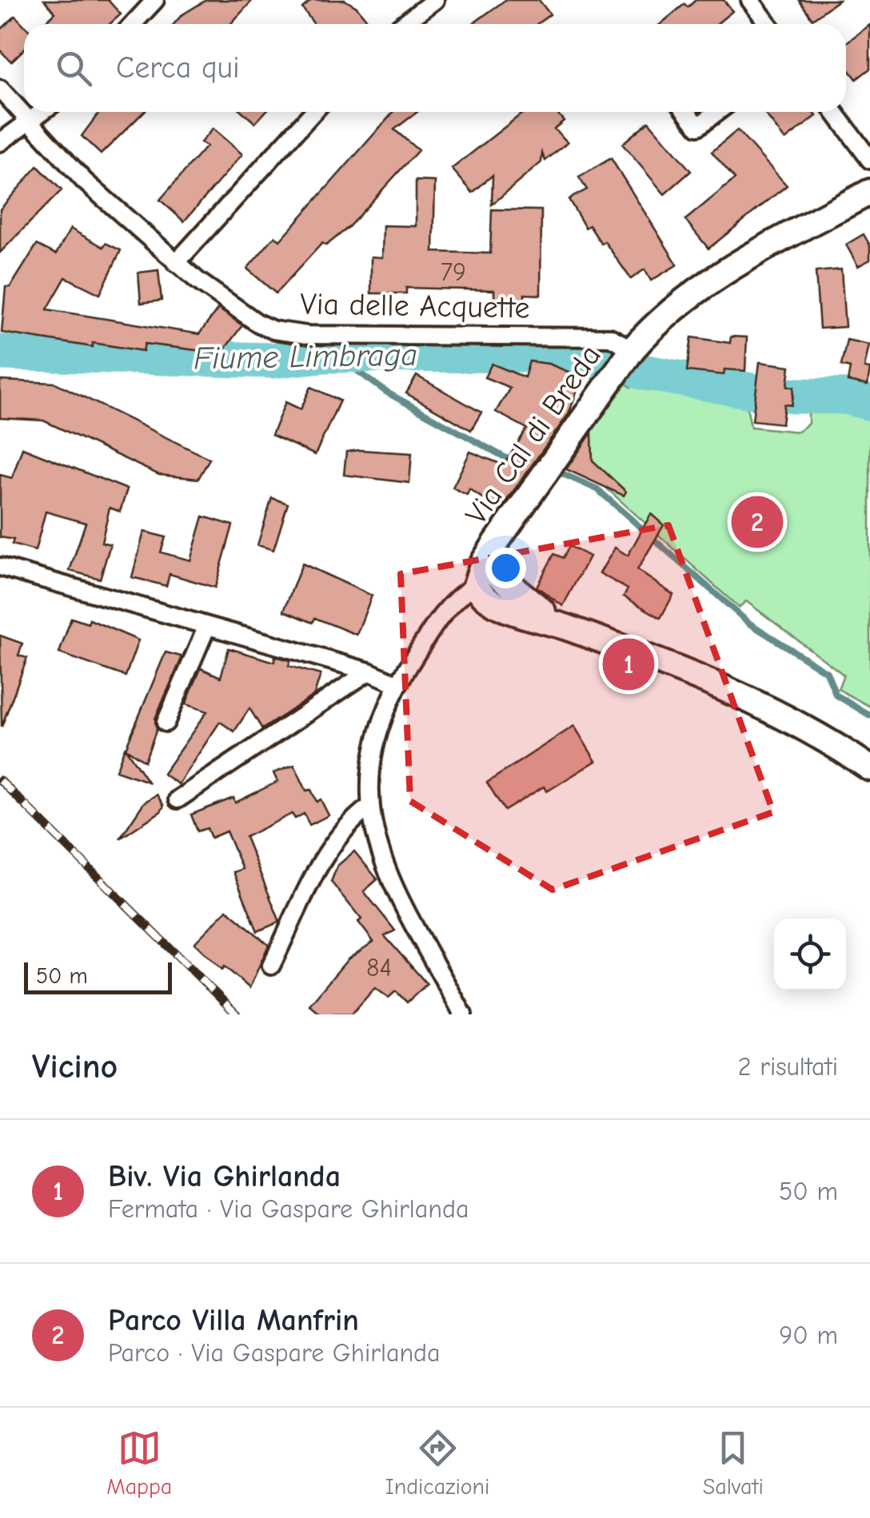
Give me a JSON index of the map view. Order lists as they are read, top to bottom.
{
  "streets": {
    "street": ["Via delle Acquette", "Via Cal di Breda"]
  },
  "crossings": [
    ["Via delle Acquette", "Via Cal di Breda"]
  ],
  "water": ["Fiume Limbraga"],
  "house_numbers": ["79", "84"],
  "scale_bar": "50 m",
  "page": {
    "search": "Cerca qui",
    "pins": ["2", "1"],
    "scale": "50 m",
    "heading": ["Vicino", "2 risultati"],
    "list": [
      {
        "mark": "1",
        "name": "Biv. Via Ghirlanda",
        "note": "Fermata · Via Gaspare Ghirlanda",
        "value": "50 m"
      },
      {
        "mark": "2",
        "name": "Parco Villa Manfrin",
        "note": "Parco · Via Gaspare Ghirlanda",
        "value": "90 m"
      }
    ],
    "nav": ["Mappa", "Indicazioni", "Salvati"]
  }
}
